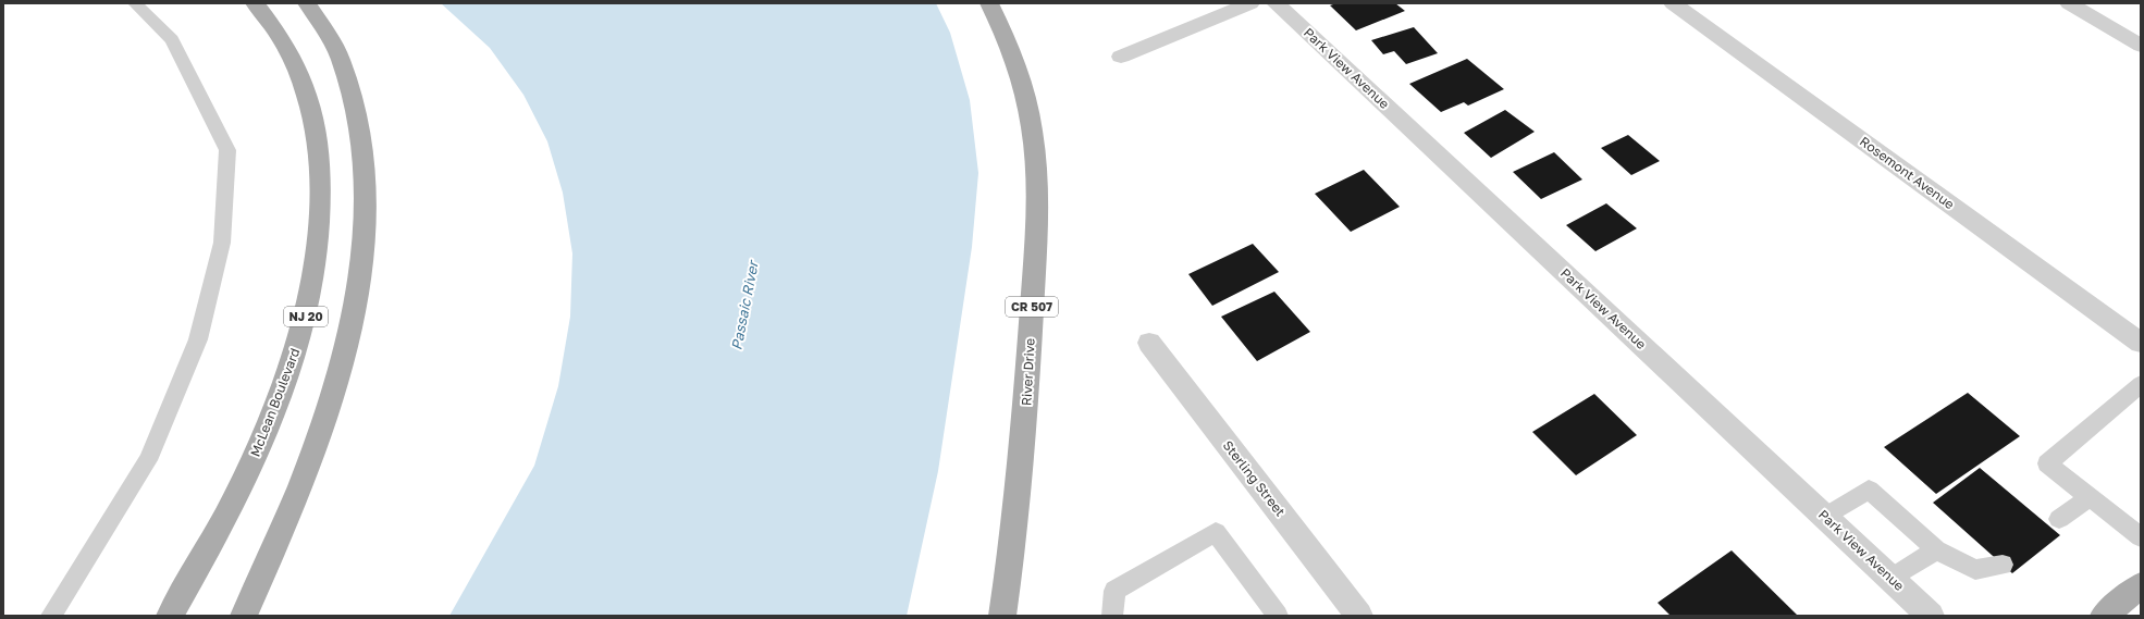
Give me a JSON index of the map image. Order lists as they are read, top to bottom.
{
  "streets": {
    "main road": [
      "CR 507",
      "NJ 20",
      "River Drive",
      "McLean Boulevard"
    ],
    "street": ["Park View Avenue", "Rosemont Avenue", "Sterling Street"]
  },
  "water": ["Passaic River"]
}
